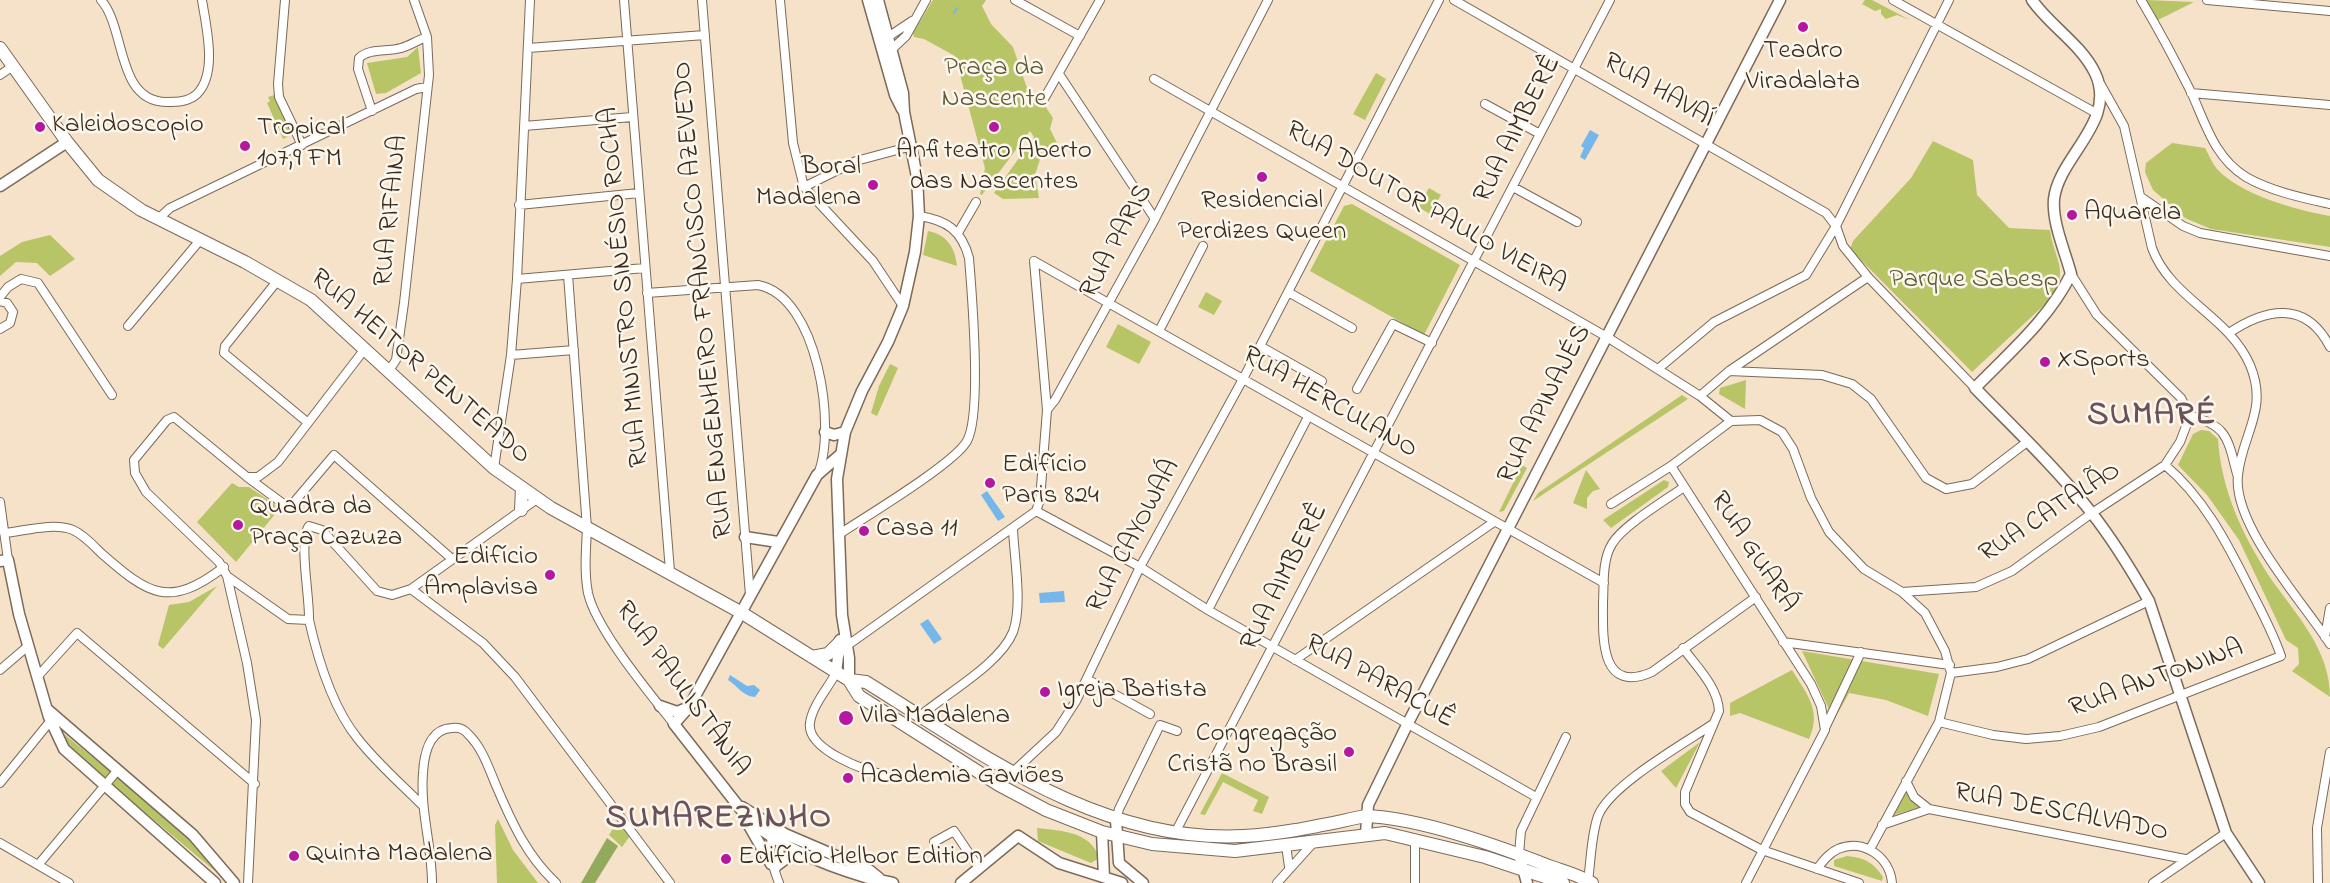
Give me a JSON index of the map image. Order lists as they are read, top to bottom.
{
  "streets": {
    "main road": ["RUA HEITOR PENTEADO"],
    "street": [
      "RUA HAVAÍ",
      "RUA AIMBERÊ",
      "RUA DOUTOR PAULO VIEIRA",
      "RUA RIFAINA",
      "RUA PARIS",
      "RUA MINISTRO SINÉSIO ROCHA",
      "RUA ENGENHEIRO FRANCISCO AZEVEDO",
      "RUA HERCULANO",
      "RUA APINAJÉS",
      "RUA CATALÃO",
      "RUA CAYOWAÁ",
      "RUA GUARÁ",
      "RUA ANTONINA",
      "RUA PARACUÊ",
      "RUA PAULISTÂNIA",
      "RUA DESCALVADO"
    ]
  },
  "crossings": [
    ["RUA HAVAÍ", "RUA AIMBERÊ"],
    ["RUA HAVAÍ", "RUA APINAJÉS"],
    ["RUA AIMBERÊ", "RUA DOUTOR PAULO VIEIRA"],
    ["RUA AIMBERÊ", "RUA HEITOR PENTEADO"],
    ["RUA AIMBERÊ", "RUA HERCULANO"],
    ["RUA AIMBERÊ", "RUA PARACUÊ"],
    ["RUA DOUTOR PAULO VIEIRA", "RUA PARIS"],
    ["RUA DOUTOR PAULO VIEIRA", "RUA APINAJÉS"],
    ["RUA DOUTOR PAULO VIEIRA", "RUA CAYOWAÁ"],
    ["RUA RIFAINA", "RUA HEITOR PENTEADO"],
    ["RUA PARIS", "RUA HERCULANO"],
    ["RUA PARIS", "RUA PARACUÊ"],
    ["RUA MINISTRO SINÉSIO ROCHA", "RUA HEITOR PENTEADO"],
    ["RUA HEITOR PENTEADO", "RUA APINAJÉS"],
    ["RUA HEITOR PENTEADO", "RUA CAYOWAÁ"],
    ["RUA HEITOR PENTEADO", "RUA PAULISTÂNIA"],
    ["RUA HERCULANO", "RUA APINAJÉS"],
    ["RUA HERCULANO", "RUA CAYOWAÁ"],
    ["RUA APINAJÉS", "RUA PARACUÊ"],
    ["RUA CATALÃO", "RUA ANTONINA"],
    ["RUA CAYOWAÁ", "RUA PARACUÊ"]
  ],
  "districts": ["SUMARÉ", "SUMAREZINHO"],
  "parks": ["Praça da Nascente", "Parque Sabesp"],
  "places": [
    "Teadro Viradalata",
    "Kaleidoscopio",
    "Anfiteatro Aberto das Nascentes",
    "Tropical 107,9 FM",
    "Residencial Perdizes Queen",
    "Boral Madalena",
    "Aquarela",
    "XSports",
    "Edifício Paris 824",
    "Quadra da Praça Cazuza",
    "Casa 11",
    "Edifício Amplavisa",
    "Igreja Batista",
    "Vila Madalena",
    "Congregação Cristã no Brasil",
    "Academia Gaviões",
    "Quinta Madalena",
    "Edifício Helbor Edition"
  ]
}
